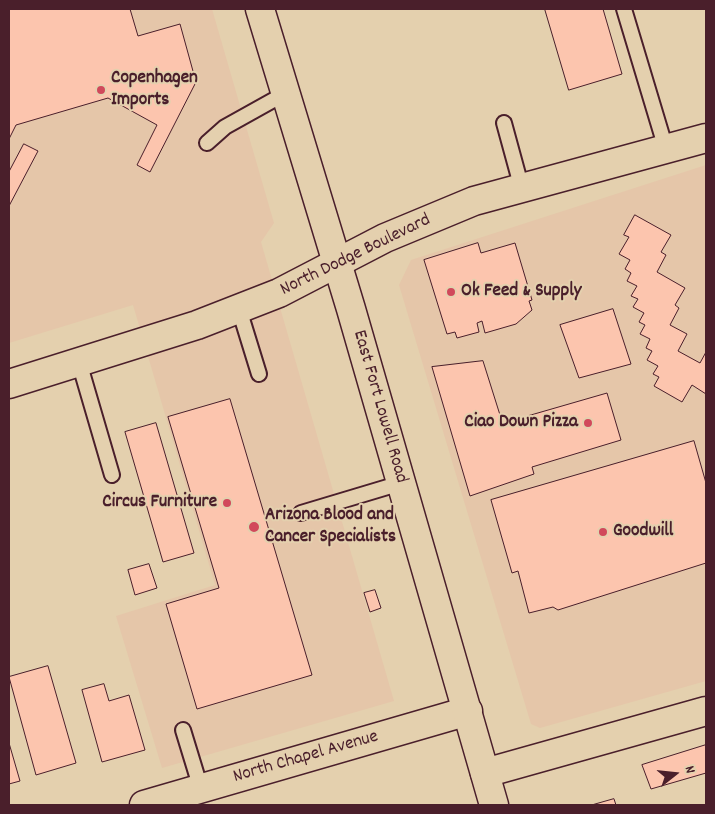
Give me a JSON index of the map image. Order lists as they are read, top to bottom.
{
  "streets": {
    "street": ["North Dodge Boulevard", "East Fort Lowell Road", "North Chapel Avenue"]
  },
  "crossings": [
    ["North Dodge Boulevard", "East Fort Lowell Road"],
    ["East Fort Lowell Road", "North Chapel Avenue"]
  ],
  "places": [
    "Copenhagen Imports",
    "Ok Feed & Supply",
    "Ciao Down Pizza",
    "Circus Furniture",
    "Arizona Blood and Cancer Specialists",
    "Goodwill"
  ],
  "north": "right"
}
